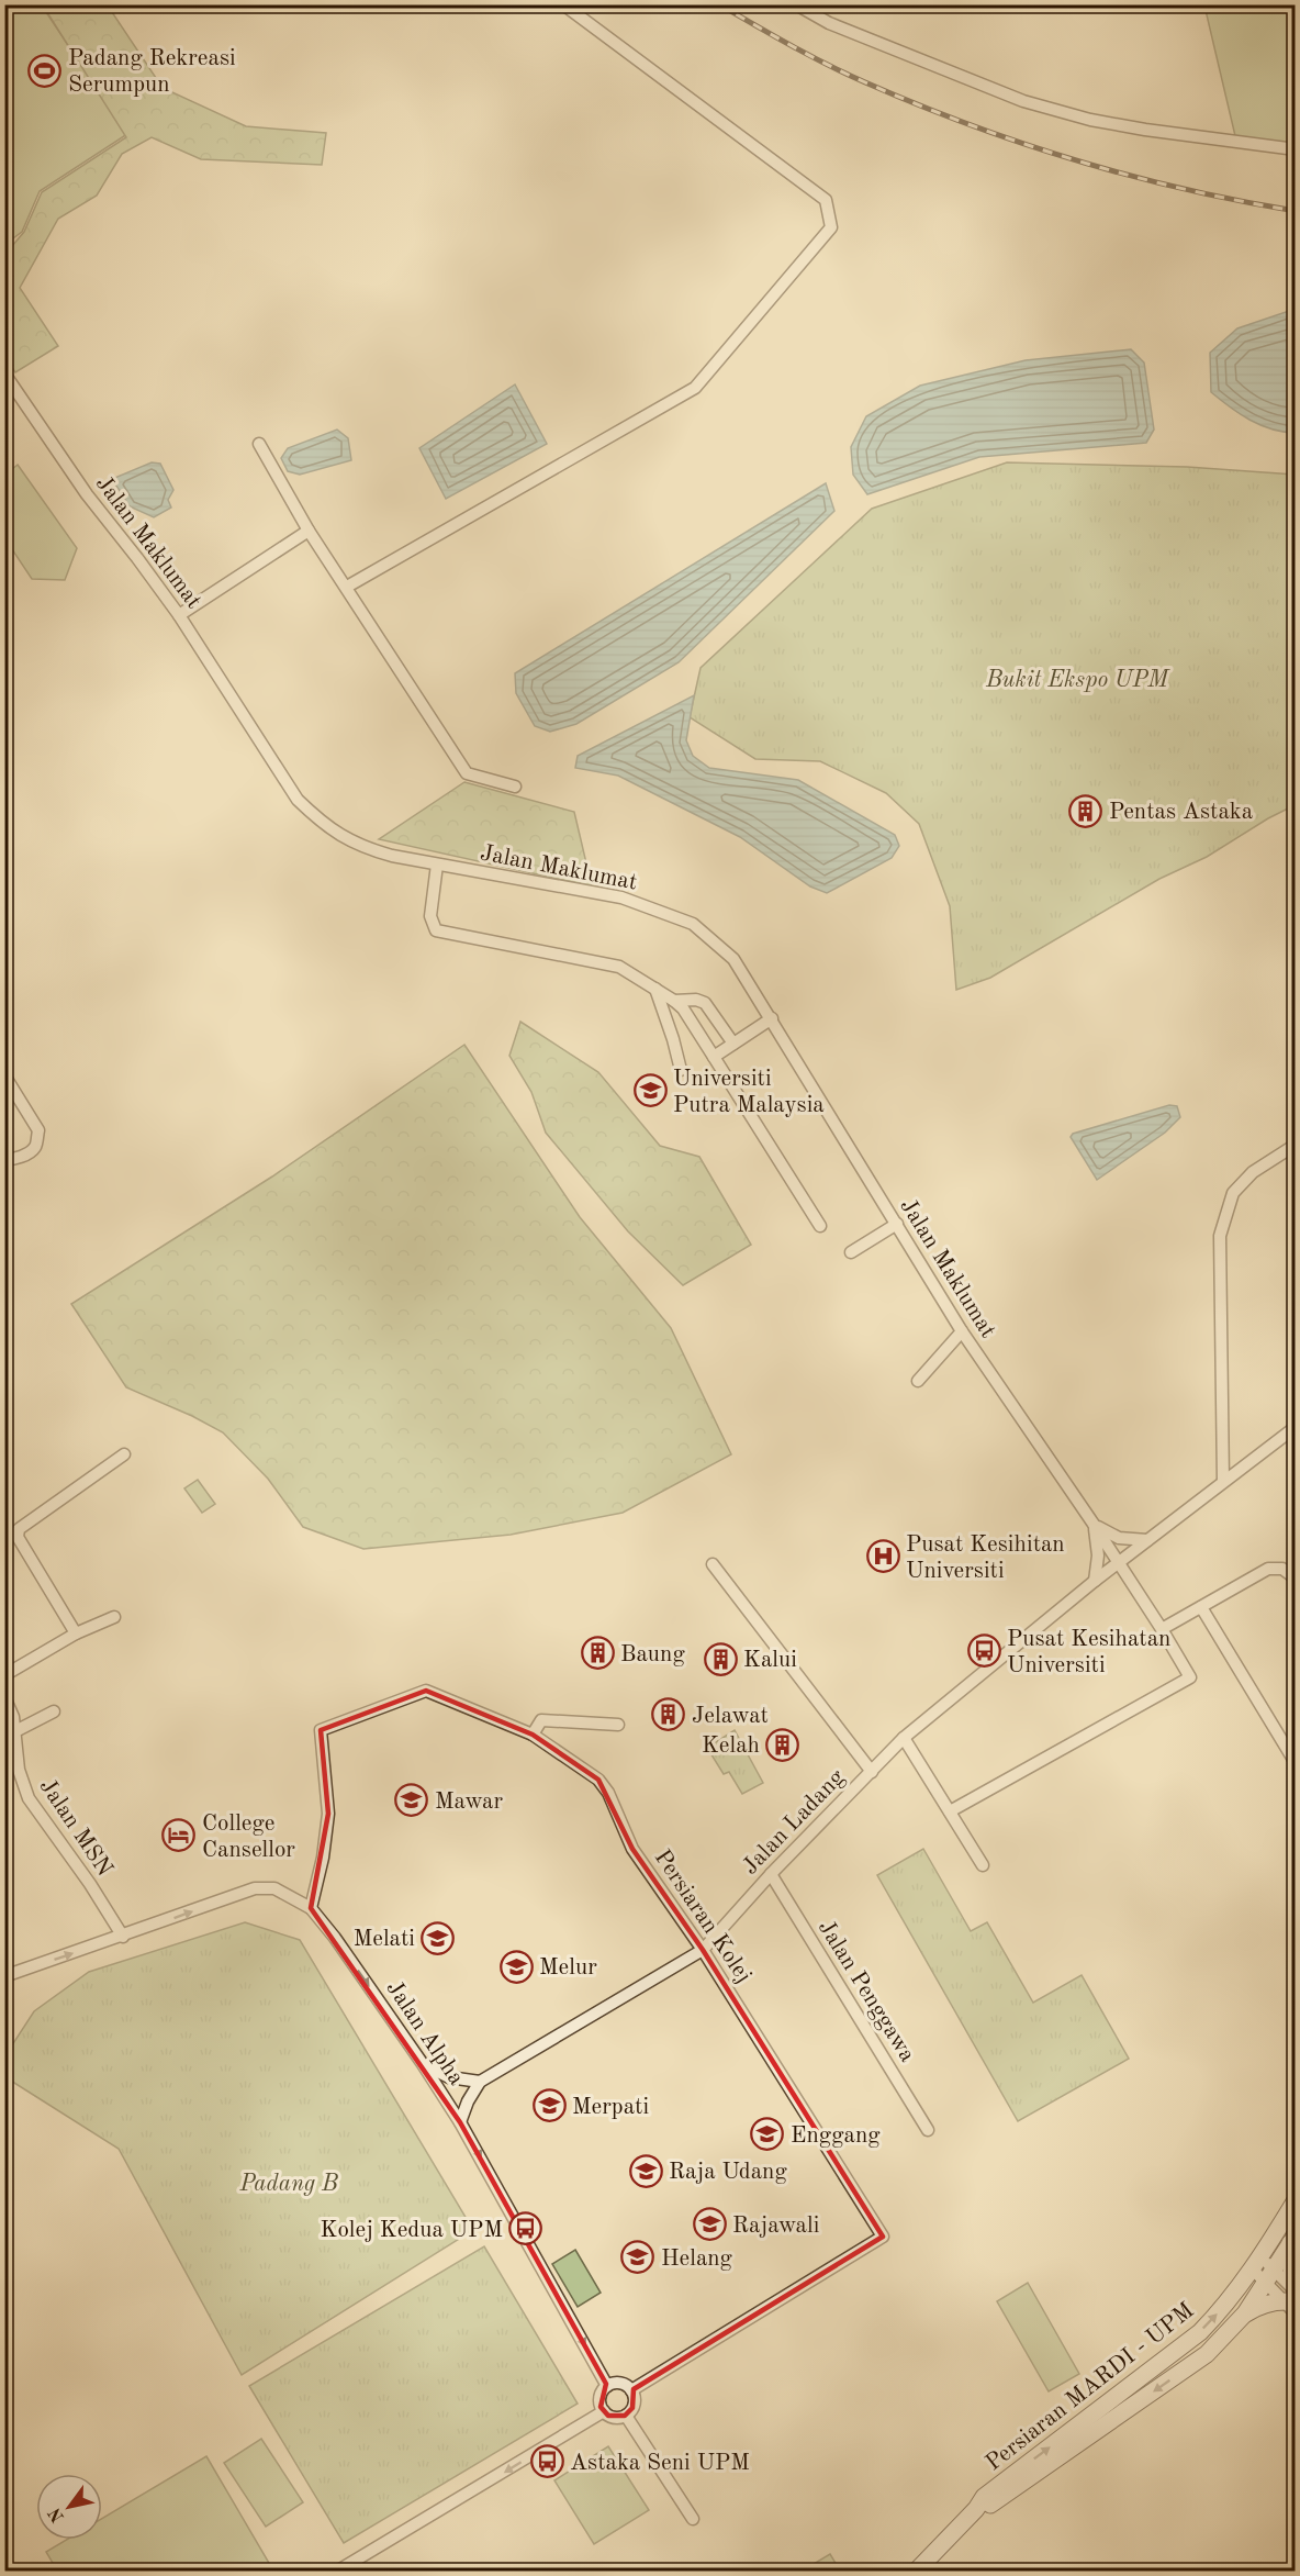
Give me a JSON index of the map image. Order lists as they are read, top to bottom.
{
  "streets": {
    "street": [
      "Jalan Maklumat",
      "Jalan Ladang",
      "Jalan MSN",
      "Persiaran Kolej",
      "Jalan Penggawa",
      "Jalan Alpha",
      "Persiaran MARDI - UPM"
    ]
  },
  "crossings": [
    ["Jalan Maklumat", "Jalan Ladang"],
    ["Jalan Ladang", "Persiaran Kolej"],
    ["Jalan Ladang", "Jalan Penggawa"],
    ["Jalan MSN", "Jalan Alpha"],
    ["Persiaran Kolej", "Jalan Alpha"]
  ],
  "one_way": ["Jalan Alpha"],
  "parks": ["Bukit Ekspo UPM", "Padang B"],
  "places": {
    "sports": ["Padang Rekreasi Serumpun"],
    "building": [
      "Pentas Astaka",
      "Baung",
      "Kalui",
      "Jelawat",
      "Kelah"
    ],
    "school or university": [
      "Universiti Putra Malaysia",
      "Mawar",
      "Melati",
      "Melur",
      "Merpati",
      "Enggang",
      "Raja Udang",
      "Rajawali",
      "Helang"
    ],
    "hospital": ["Pusat Kesihitan Universiti"],
    "bus stop": ["Pusat Kesihatan Universiti", "Kolej Kedua UPM", "Astaka Seni UPM"],
    "hotel": ["College Cansellor"]
  },
  "north": "bottom left"
}
